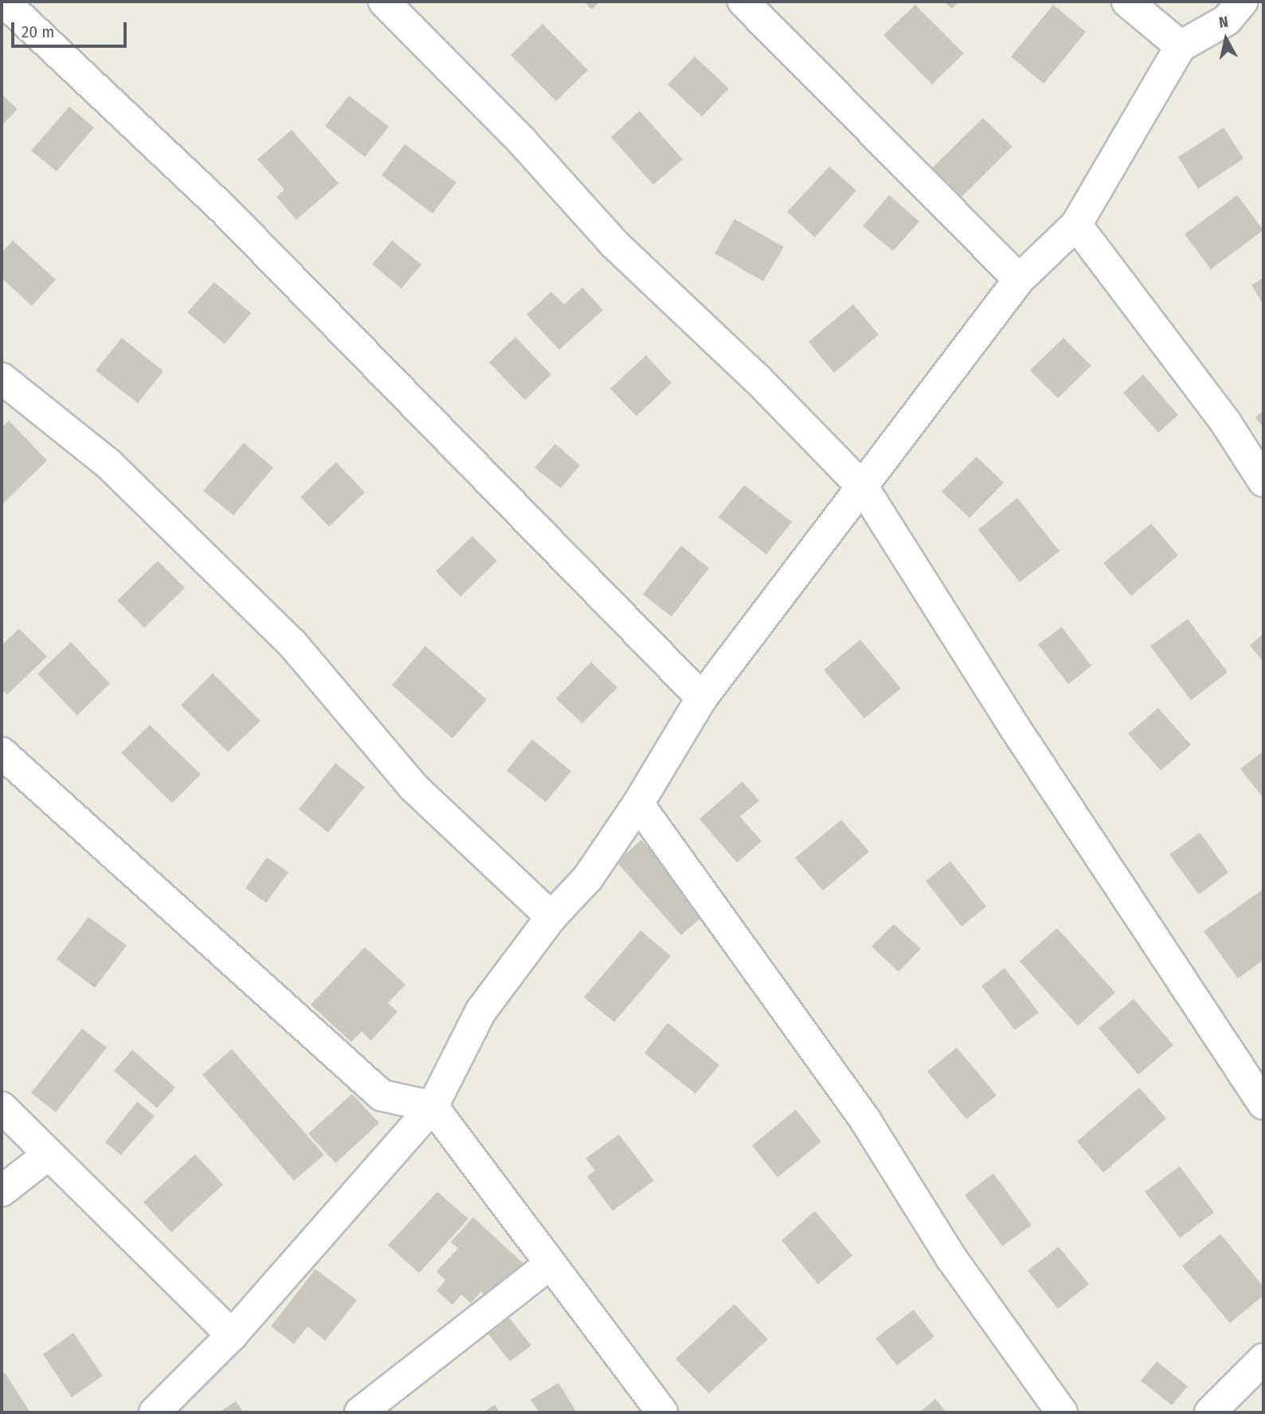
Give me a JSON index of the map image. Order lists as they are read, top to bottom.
{
  "scale_bar": "20 m",
  "north": "top"
}
